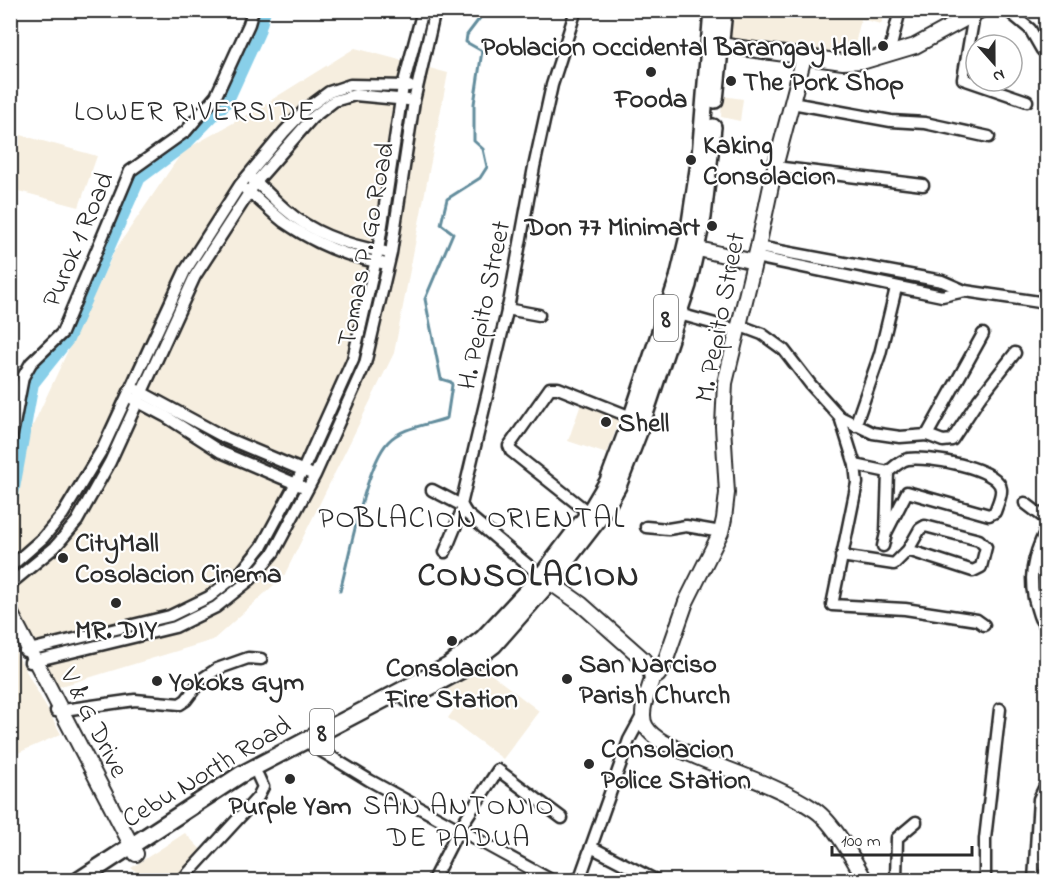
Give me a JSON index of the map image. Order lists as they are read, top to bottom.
{
  "streets": {
    "main road": ["8", "Cebu North Road"],
    "street": [
      "Purok 1 Road",
      "Tomas P. Go Road",
      "H. Pepito Street",
      "M. Pepito Street",
      "V & G Drive"
    ]
  },
  "crossings": [
    ["Tomas P. Go Road", "V & G Drive"],
    ["V & G Drive", "Cebu North Road"]
  ],
  "districts": [
    "LOWER RIVERSIDE",
    "POBLACION ORIENTAL",
    "CONSOLACION",
    "SAN ANTONIO DE PADUA"
  ],
  "places": [
    "Poblacion Occidental Barangay Hall",
    "Fooda",
    "The Pork Shop",
    "Kaking Consolacion",
    "Don 77 Minimart",
    "Shell",
    "CityMall Cosolacion Cinema",
    "MR. DIY",
    "Consolacion Fire Station",
    "San Narciso Parish Church",
    "Yokoks Gym",
    "Consolacion Police Station",
    "Purple Yam"
  ],
  "scale_bar": "100 m",
  "north": "bottom"
}
